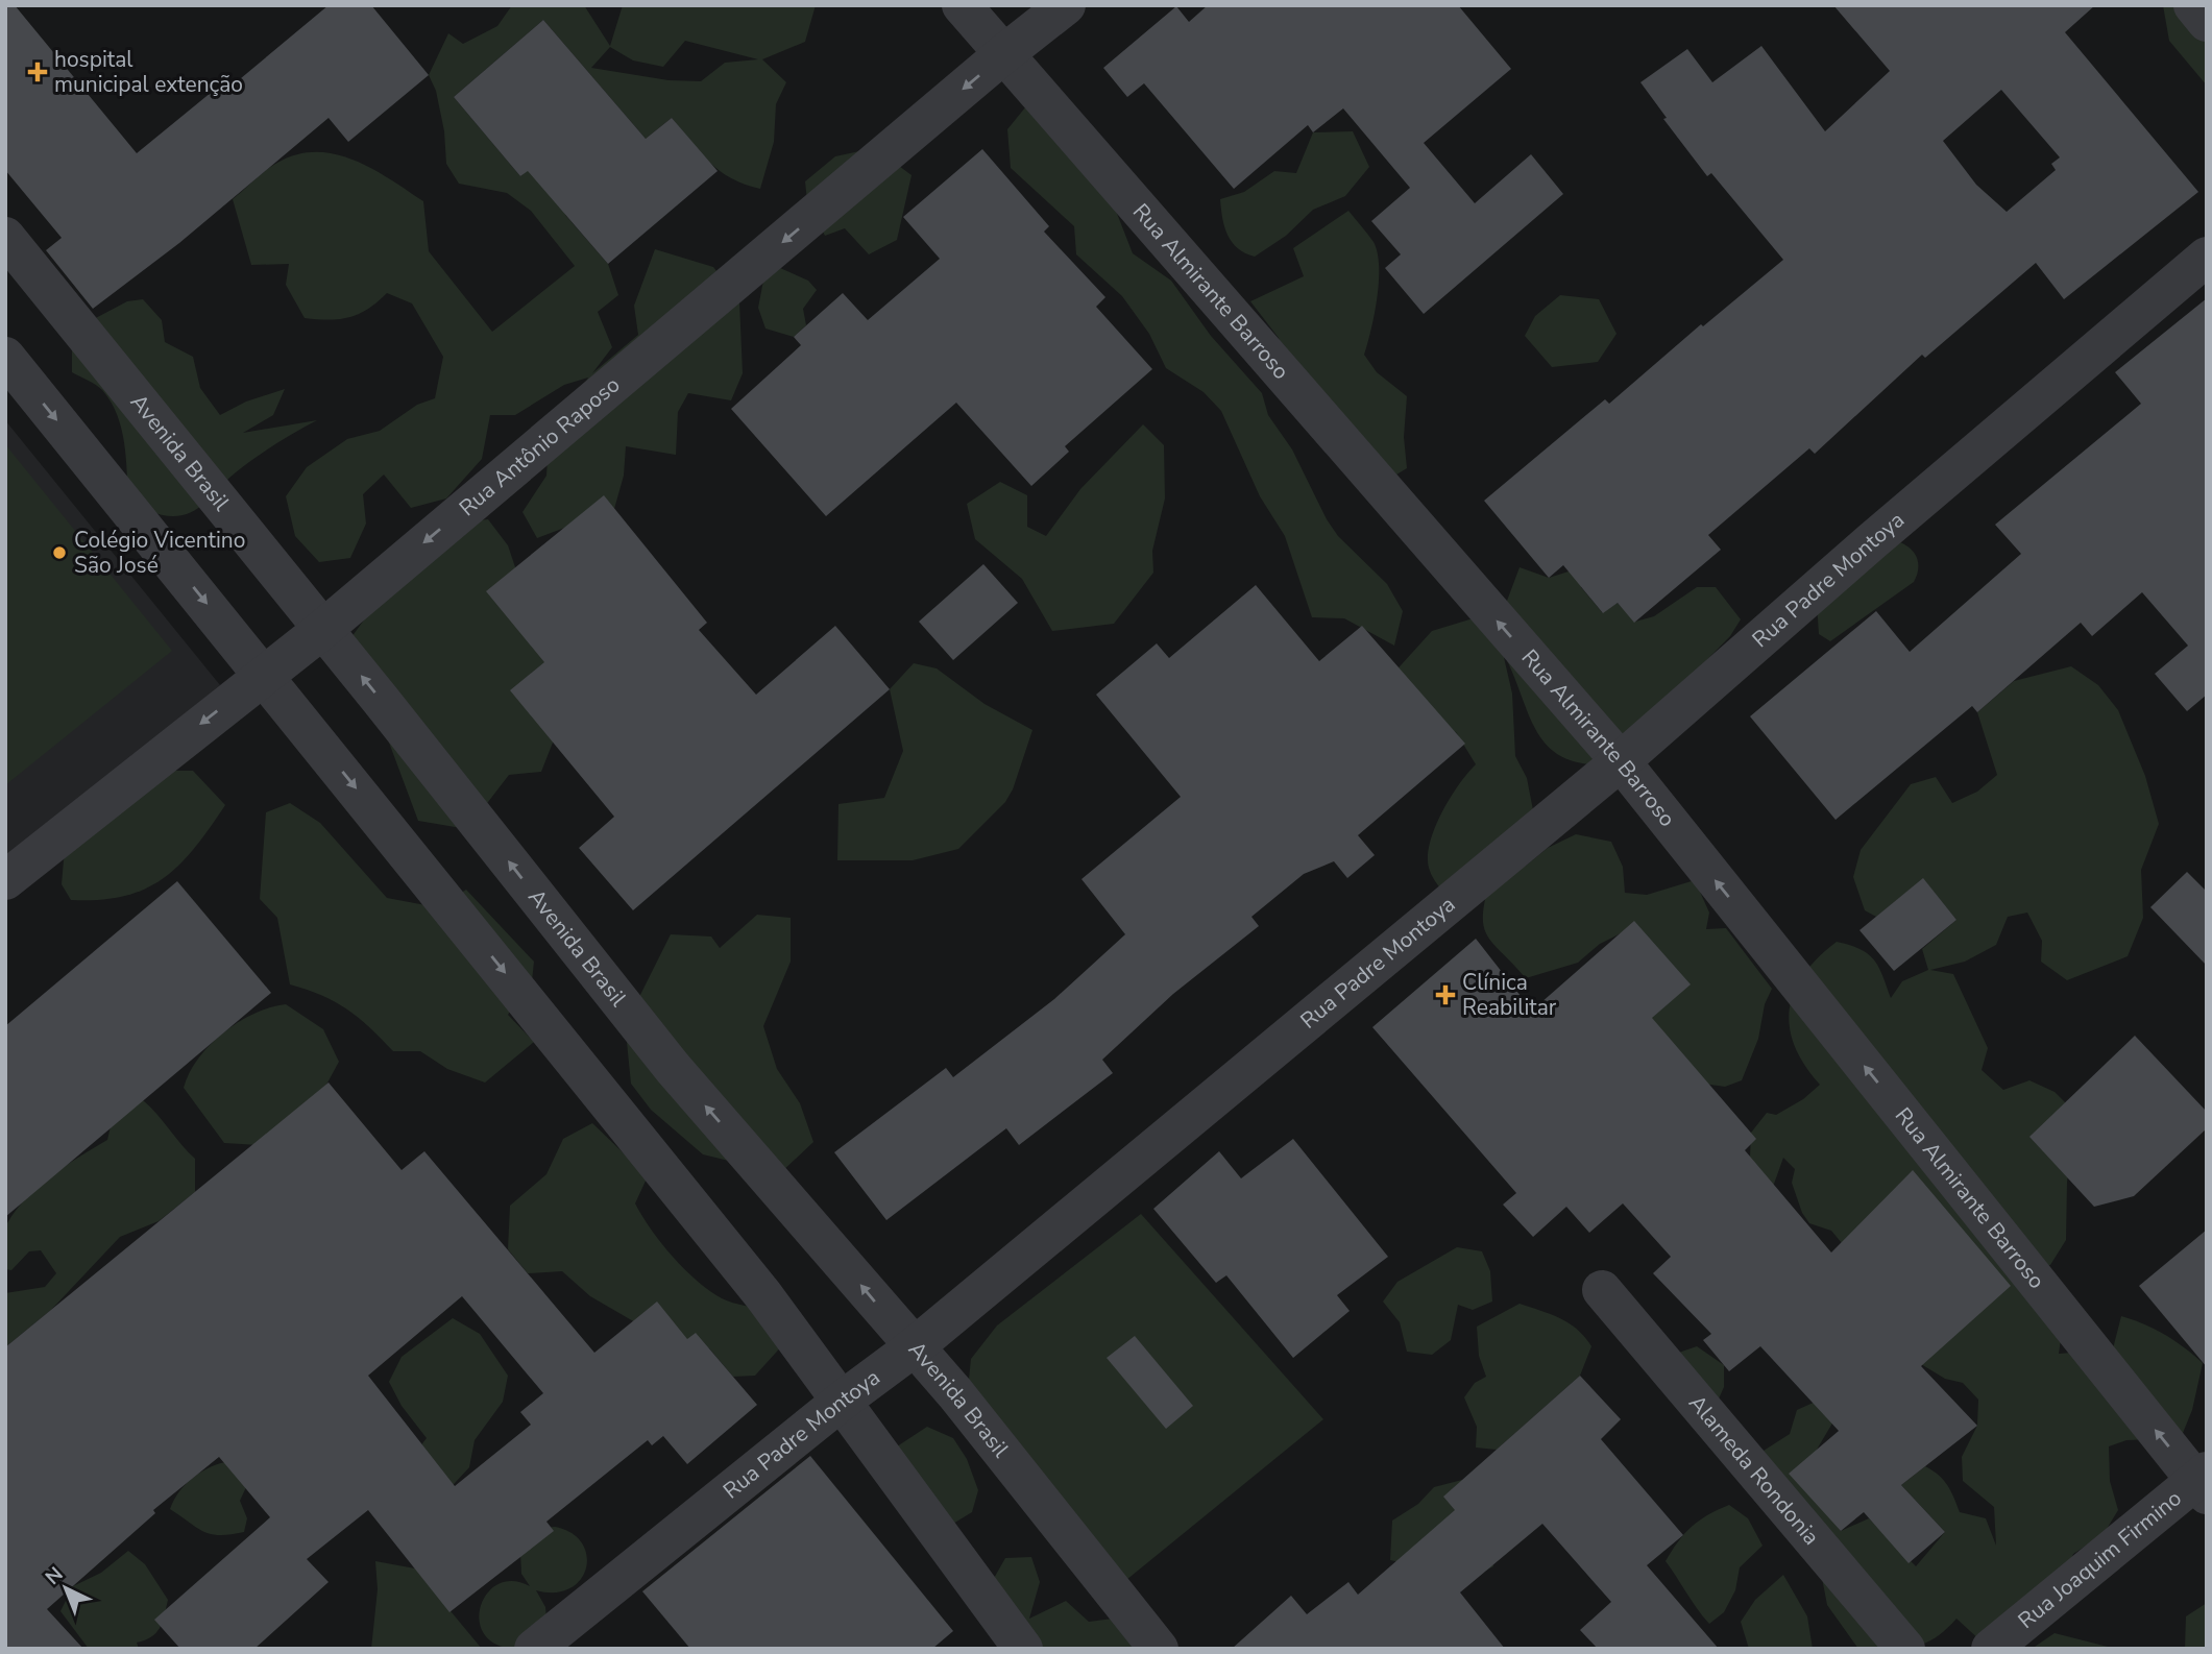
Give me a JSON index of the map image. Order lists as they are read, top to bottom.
{
  "streets": {
    "street": [
      "Rua Almirante Barroso",
      "Rua Antônio Raposo",
      "Avenida Brasil",
      "Rua Padre Montoya",
      "Alameda Rondonia",
      "Rua Joaquim Firmino"
    ]
  },
  "crossings": [
    ["Rua Almirante Barroso", "Rua Antônio Raposo"],
    ["Rua Almirante Barroso", "Rua Padre Montoya"],
    ["Rua Almirante Barroso", "Rua Joaquim Firmino"],
    ["Rua Antônio Raposo", "Avenida Brasil"],
    ["Avenida Brasil", "Rua Padre Montoya"]
  ],
  "one_way": ["Rua Almirante Barroso", "Rua Antônio Raposo"],
  "places": {
    "health": ["hospital municipal extenção", "Clínica Reabilitar"],
    "other": ["Colégio Vicentino São José"]
  },
  "north": "top left"
}
